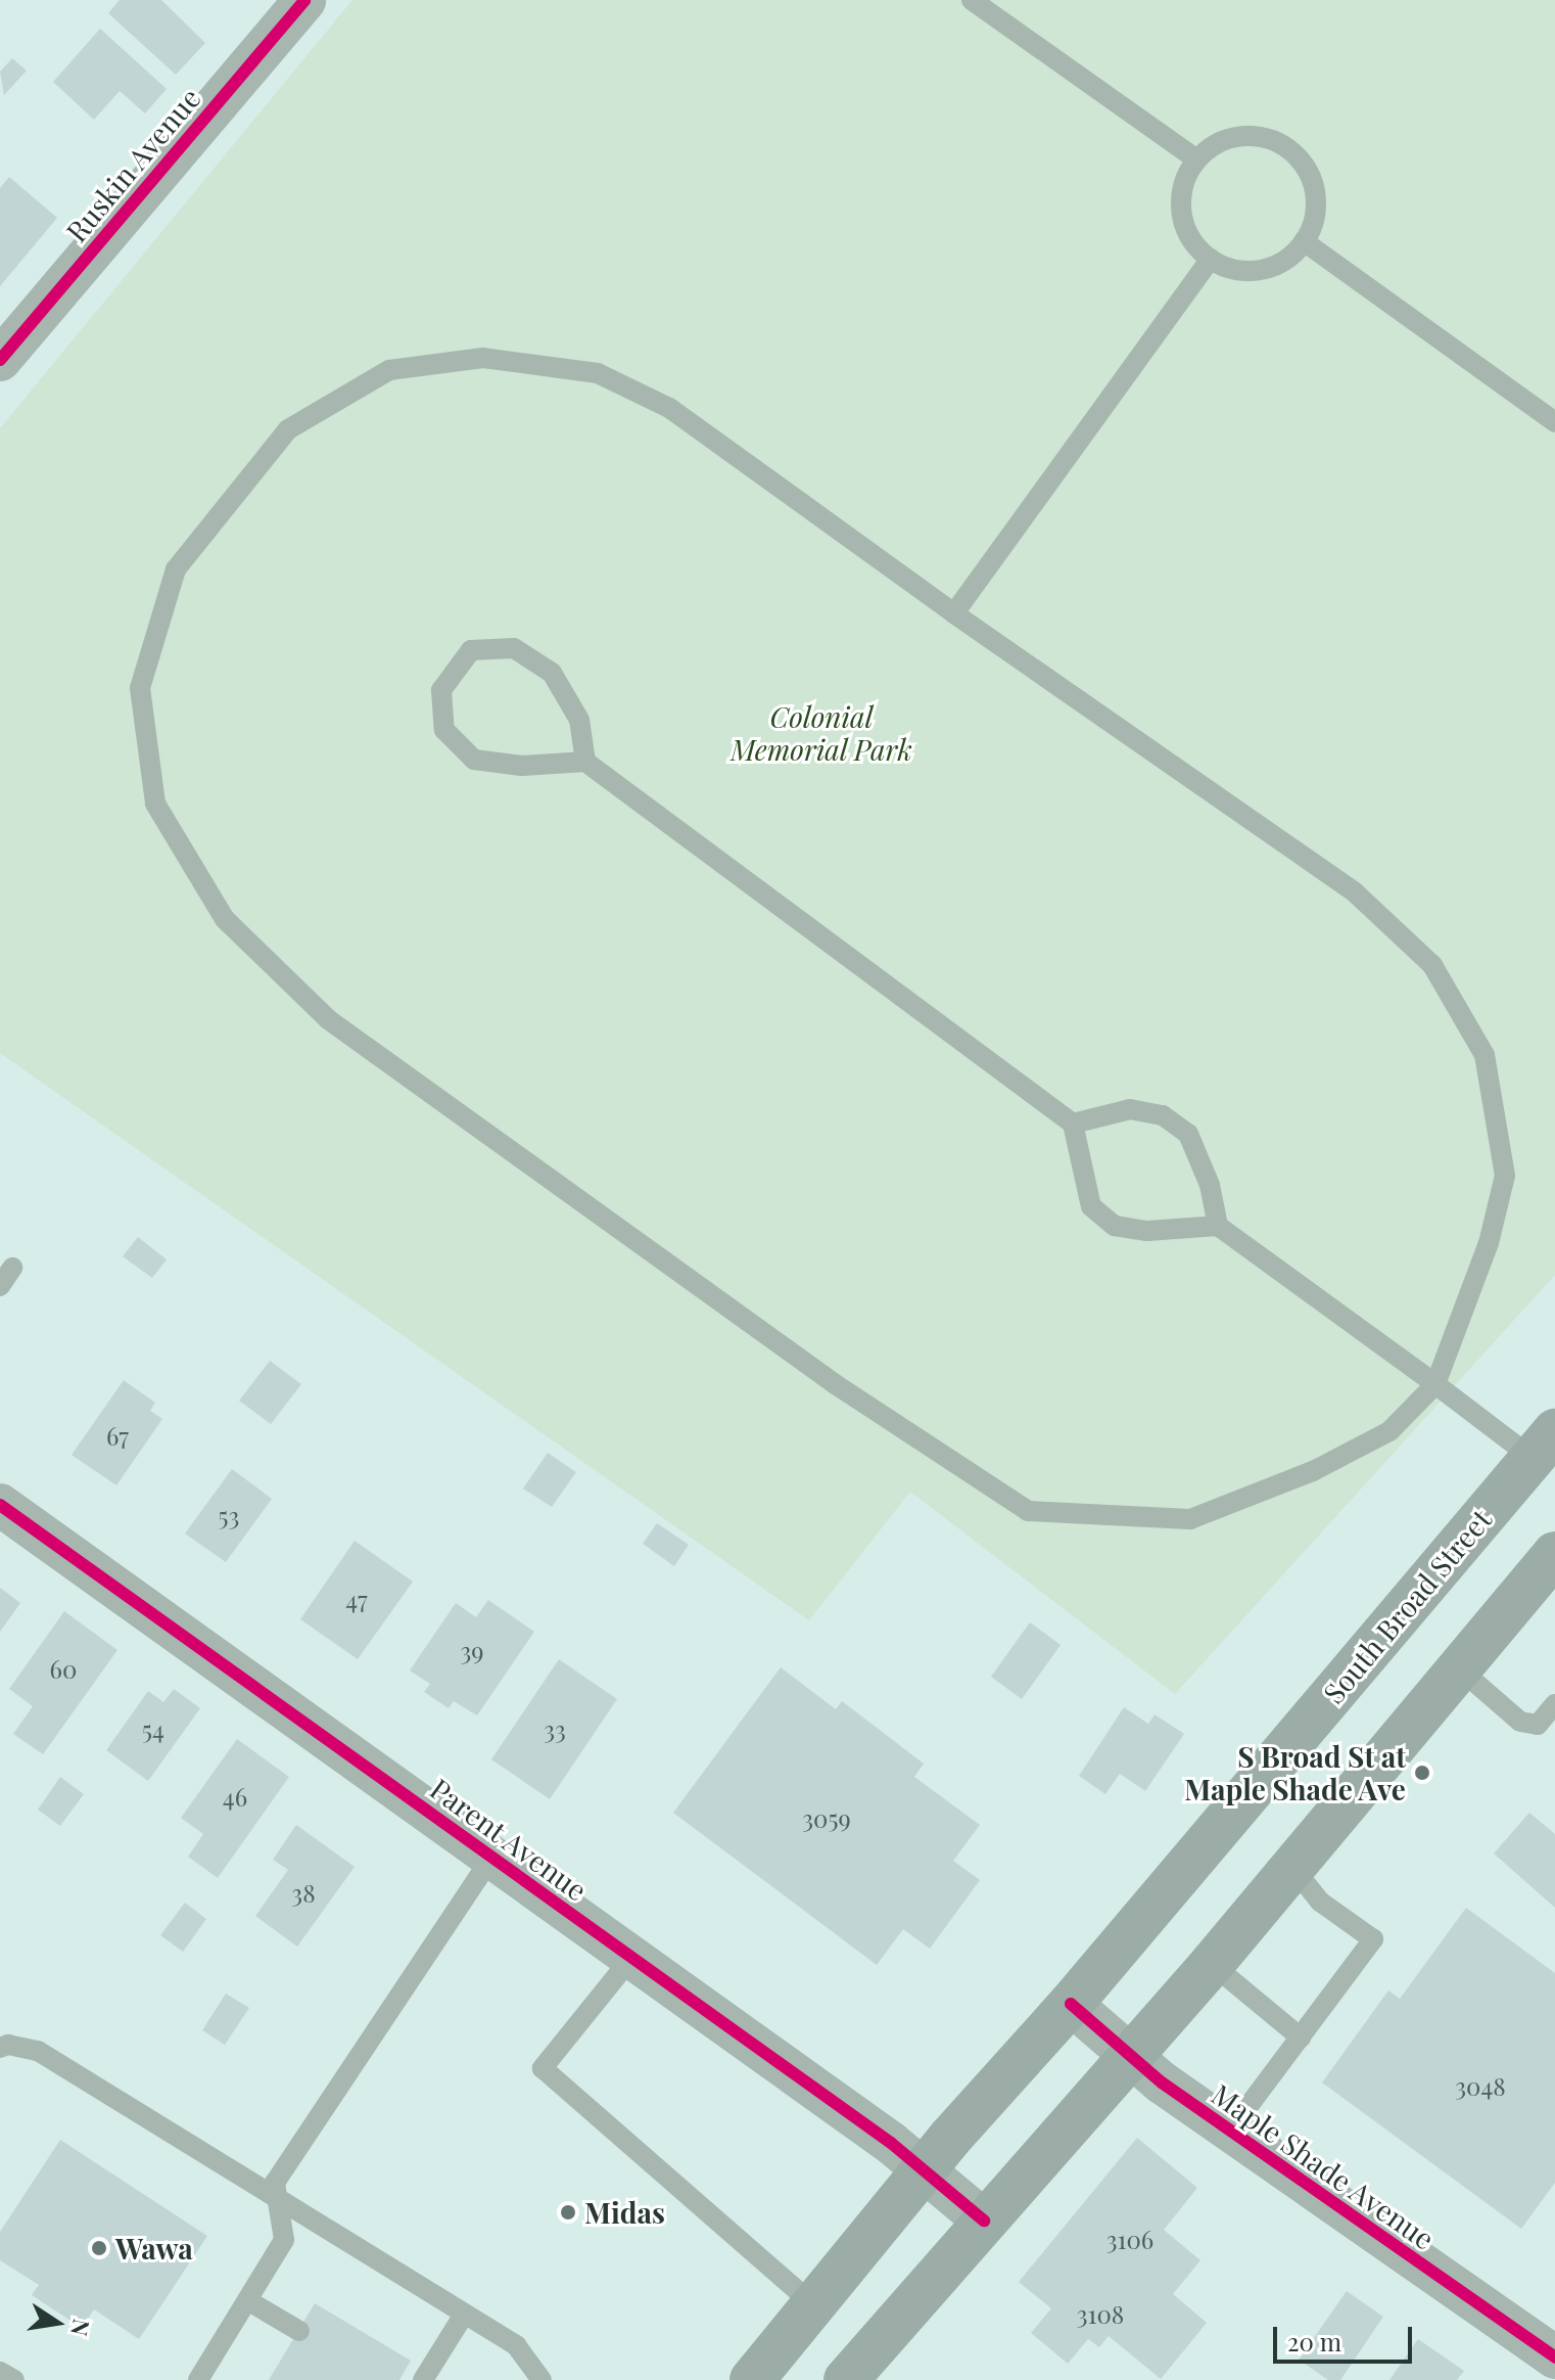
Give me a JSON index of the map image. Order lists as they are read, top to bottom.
{
  "streets": {
    "main road": ["South Broad Street"],
    "street": ["Ruskin Avenue", "Parent Avenue", "Maple Shade Avenue"]
  },
  "crossings": [
    ["South Broad Street", "Parent Avenue"],
    ["South Broad Street", "Maple Shade Avenue"]
  ],
  "parks": ["Colonial Memorial Park"],
  "places": ["S Broad St at Maple Shade Ave", "Midas", "Wawa"],
  "house_numbers": [
    "67",
    "53",
    "47",
    "39",
    "60",
    "54",
    "33",
    "46",
    "3059",
    "38",
    "3048",
    "3106",
    "3108"
  ],
  "scale_bar": "20 m",
  "north": "right"
}
